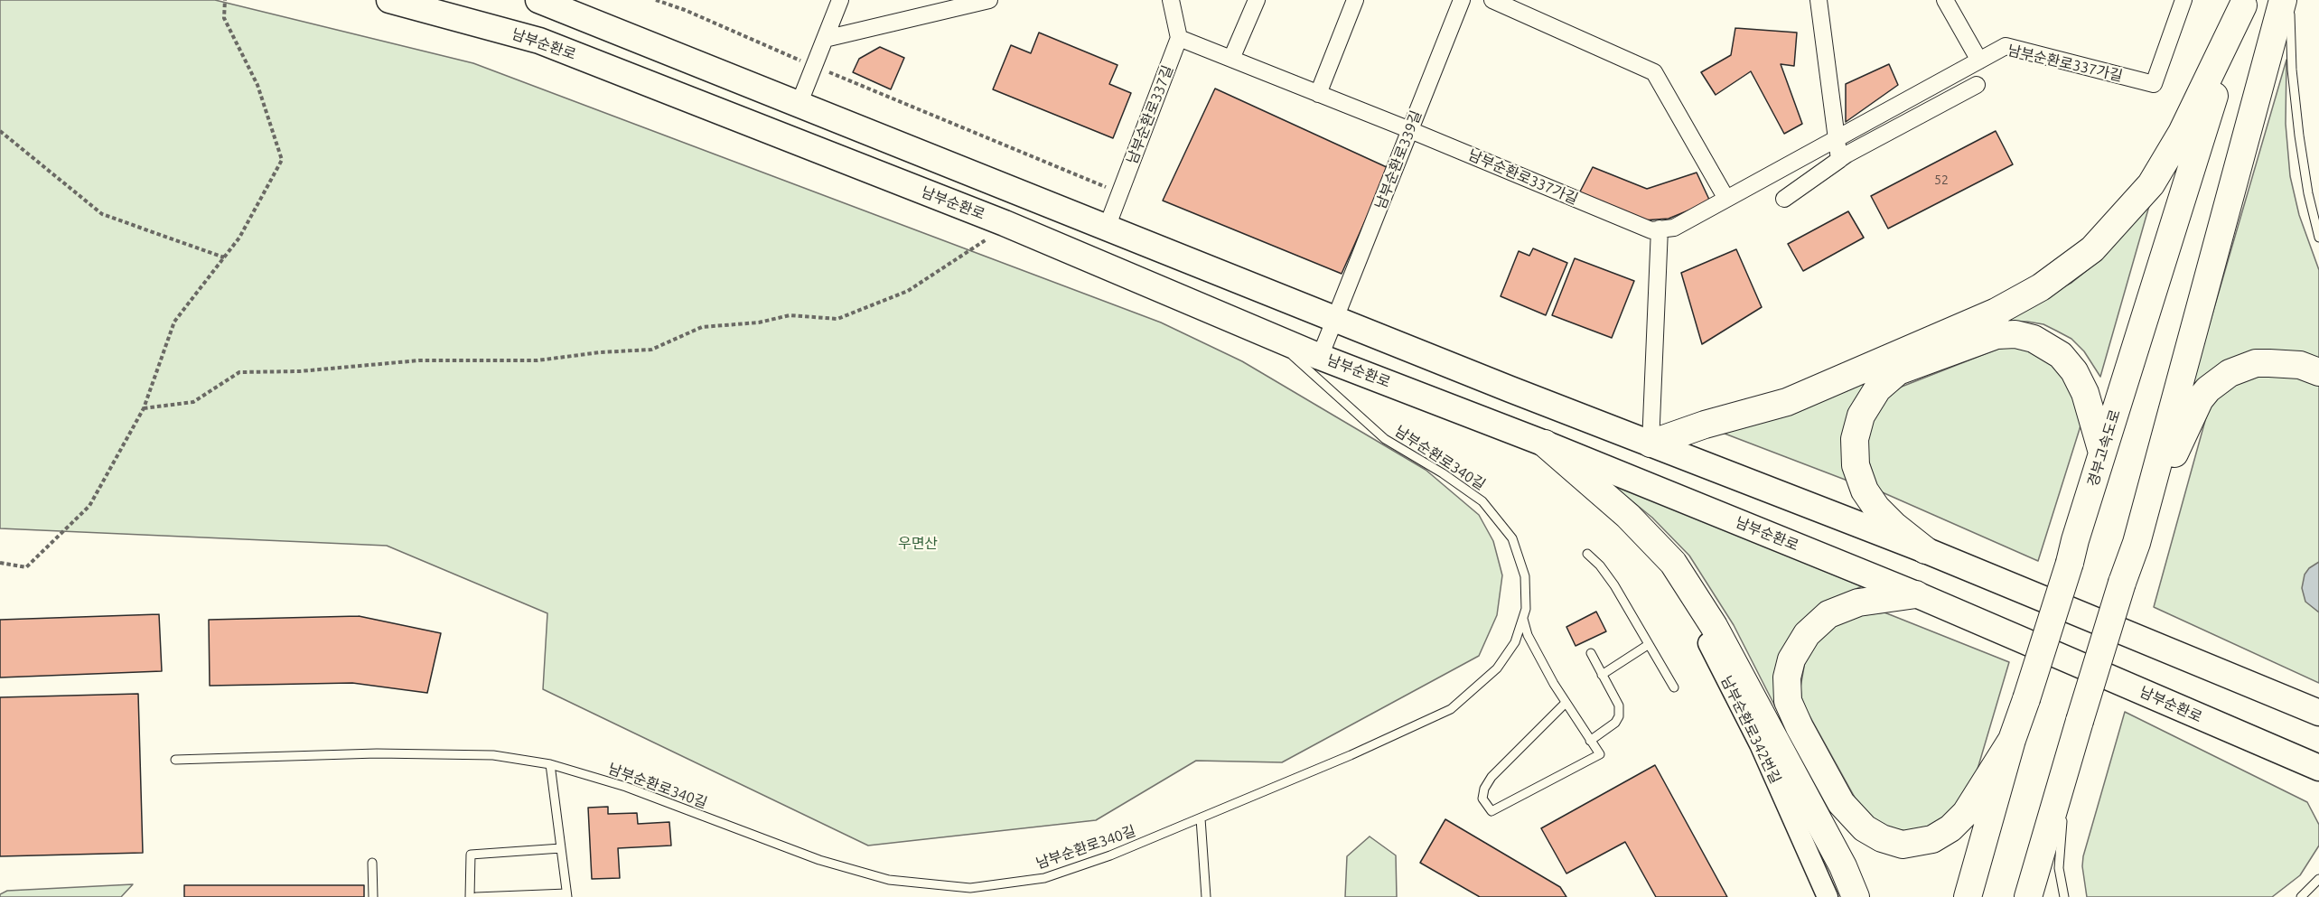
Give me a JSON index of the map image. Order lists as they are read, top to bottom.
{
  "streets": {
    "highway": ["경부고속도로"],
    "main road": ["남부순환로"],
    "street": [
      "남부순환로337가길",
      "남부순환로337길",
      "남부순환로339길",
      "남부순환로342번길"
    ],
    "lane": ["남부순환로340길"]
  },
  "crossings": [
    ["남부순환로", "남부순환로339길"],
    ["남부순환로", "남부순환로340길"],
    ["남부순환로337가길", "남부순환로337길"],
    ["남부순환로337가길", "남부순환로339길"]
  ],
  "parks": ["우면산"],
  "house_numbers": ["52"]
}
